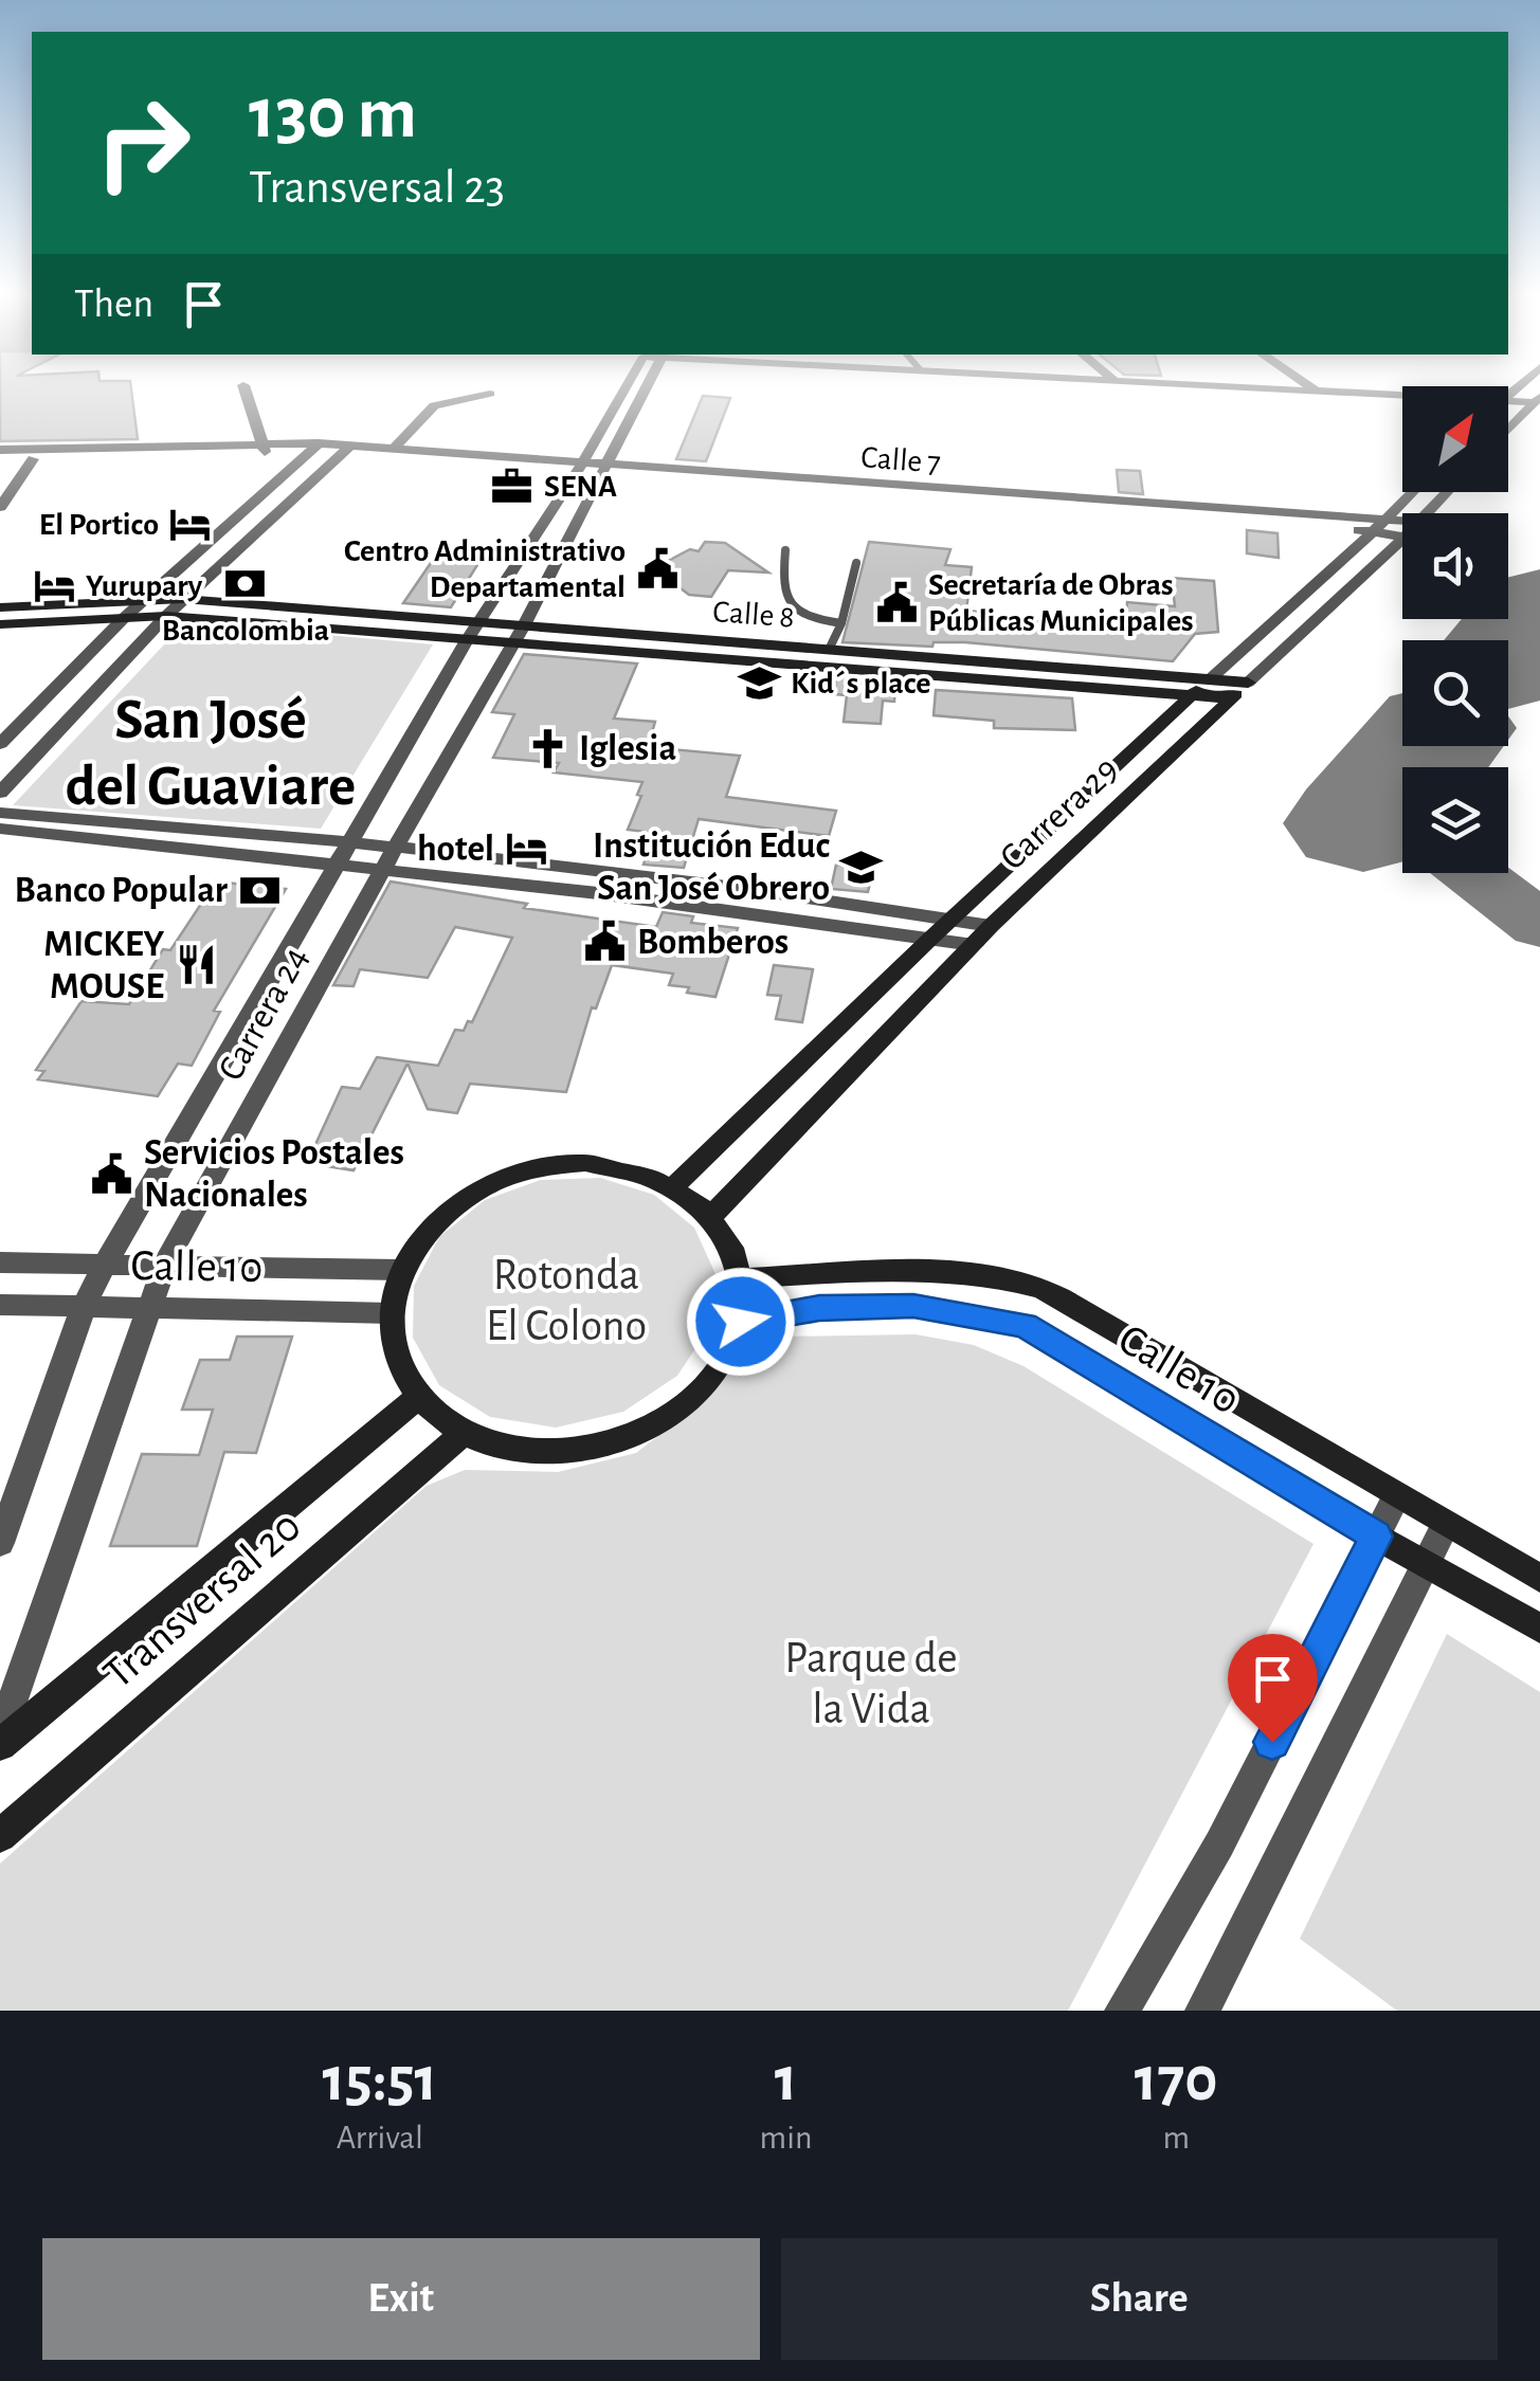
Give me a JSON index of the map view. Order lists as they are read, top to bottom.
{
  "streets": {
    "main road": [
      "Calle 8",
      "Carrera 29",
      "Calle 10",
      "Transversal 20"
    ],
    "street": ["Calle 7", "Carrera 24"]
  },
  "crossings": [
    ["Calle 7", "Carrera 29"],
    ["Calle 7", "Carrera 24"],
    ["Calle 8", "Carrera 29"],
    ["Calle 8", "Carrera 24"],
    ["Carrera 29", "Calle 10"],
    ["Carrera 29", "Transversal 20"],
    ["Carrera 24", "Calle 10"],
    ["Calle 10", "Transversal 20"]
  ],
  "districts": ["San José del Guaviare"],
  "parks": ["Rotonda El Colono", "Parque de la Vida"],
  "places": {
    "office": ["SENA"],
    "hotel": ["El Portico", "Yurupary", "hotel"],
    "public building": [
      "Centro Administrativo Departamental",
      "Secretaría de Obras Públicas Municipales",
      "Bomberos",
      "Servicios Postales Nacionales"
    ],
    "bank": ["Bancolombia", "Banco Popular"],
    "school or university": ["Kid´s place", "Institución Educ San José Obrero"],
    "church": ["Iglesia"],
    "restaurant": ["MICKEY MOUSE"]
  },
  "north": "top right",
  "page": {
    "turn": ["130 m", "Transversal 23"],
    "then": "Then",
    "eta": [
      "15:51",
      "Arrival",
      "1",
      "min",
      "170",
      "m"
    ],
    "buttons": ["Exit", "Share"]
  }
}
